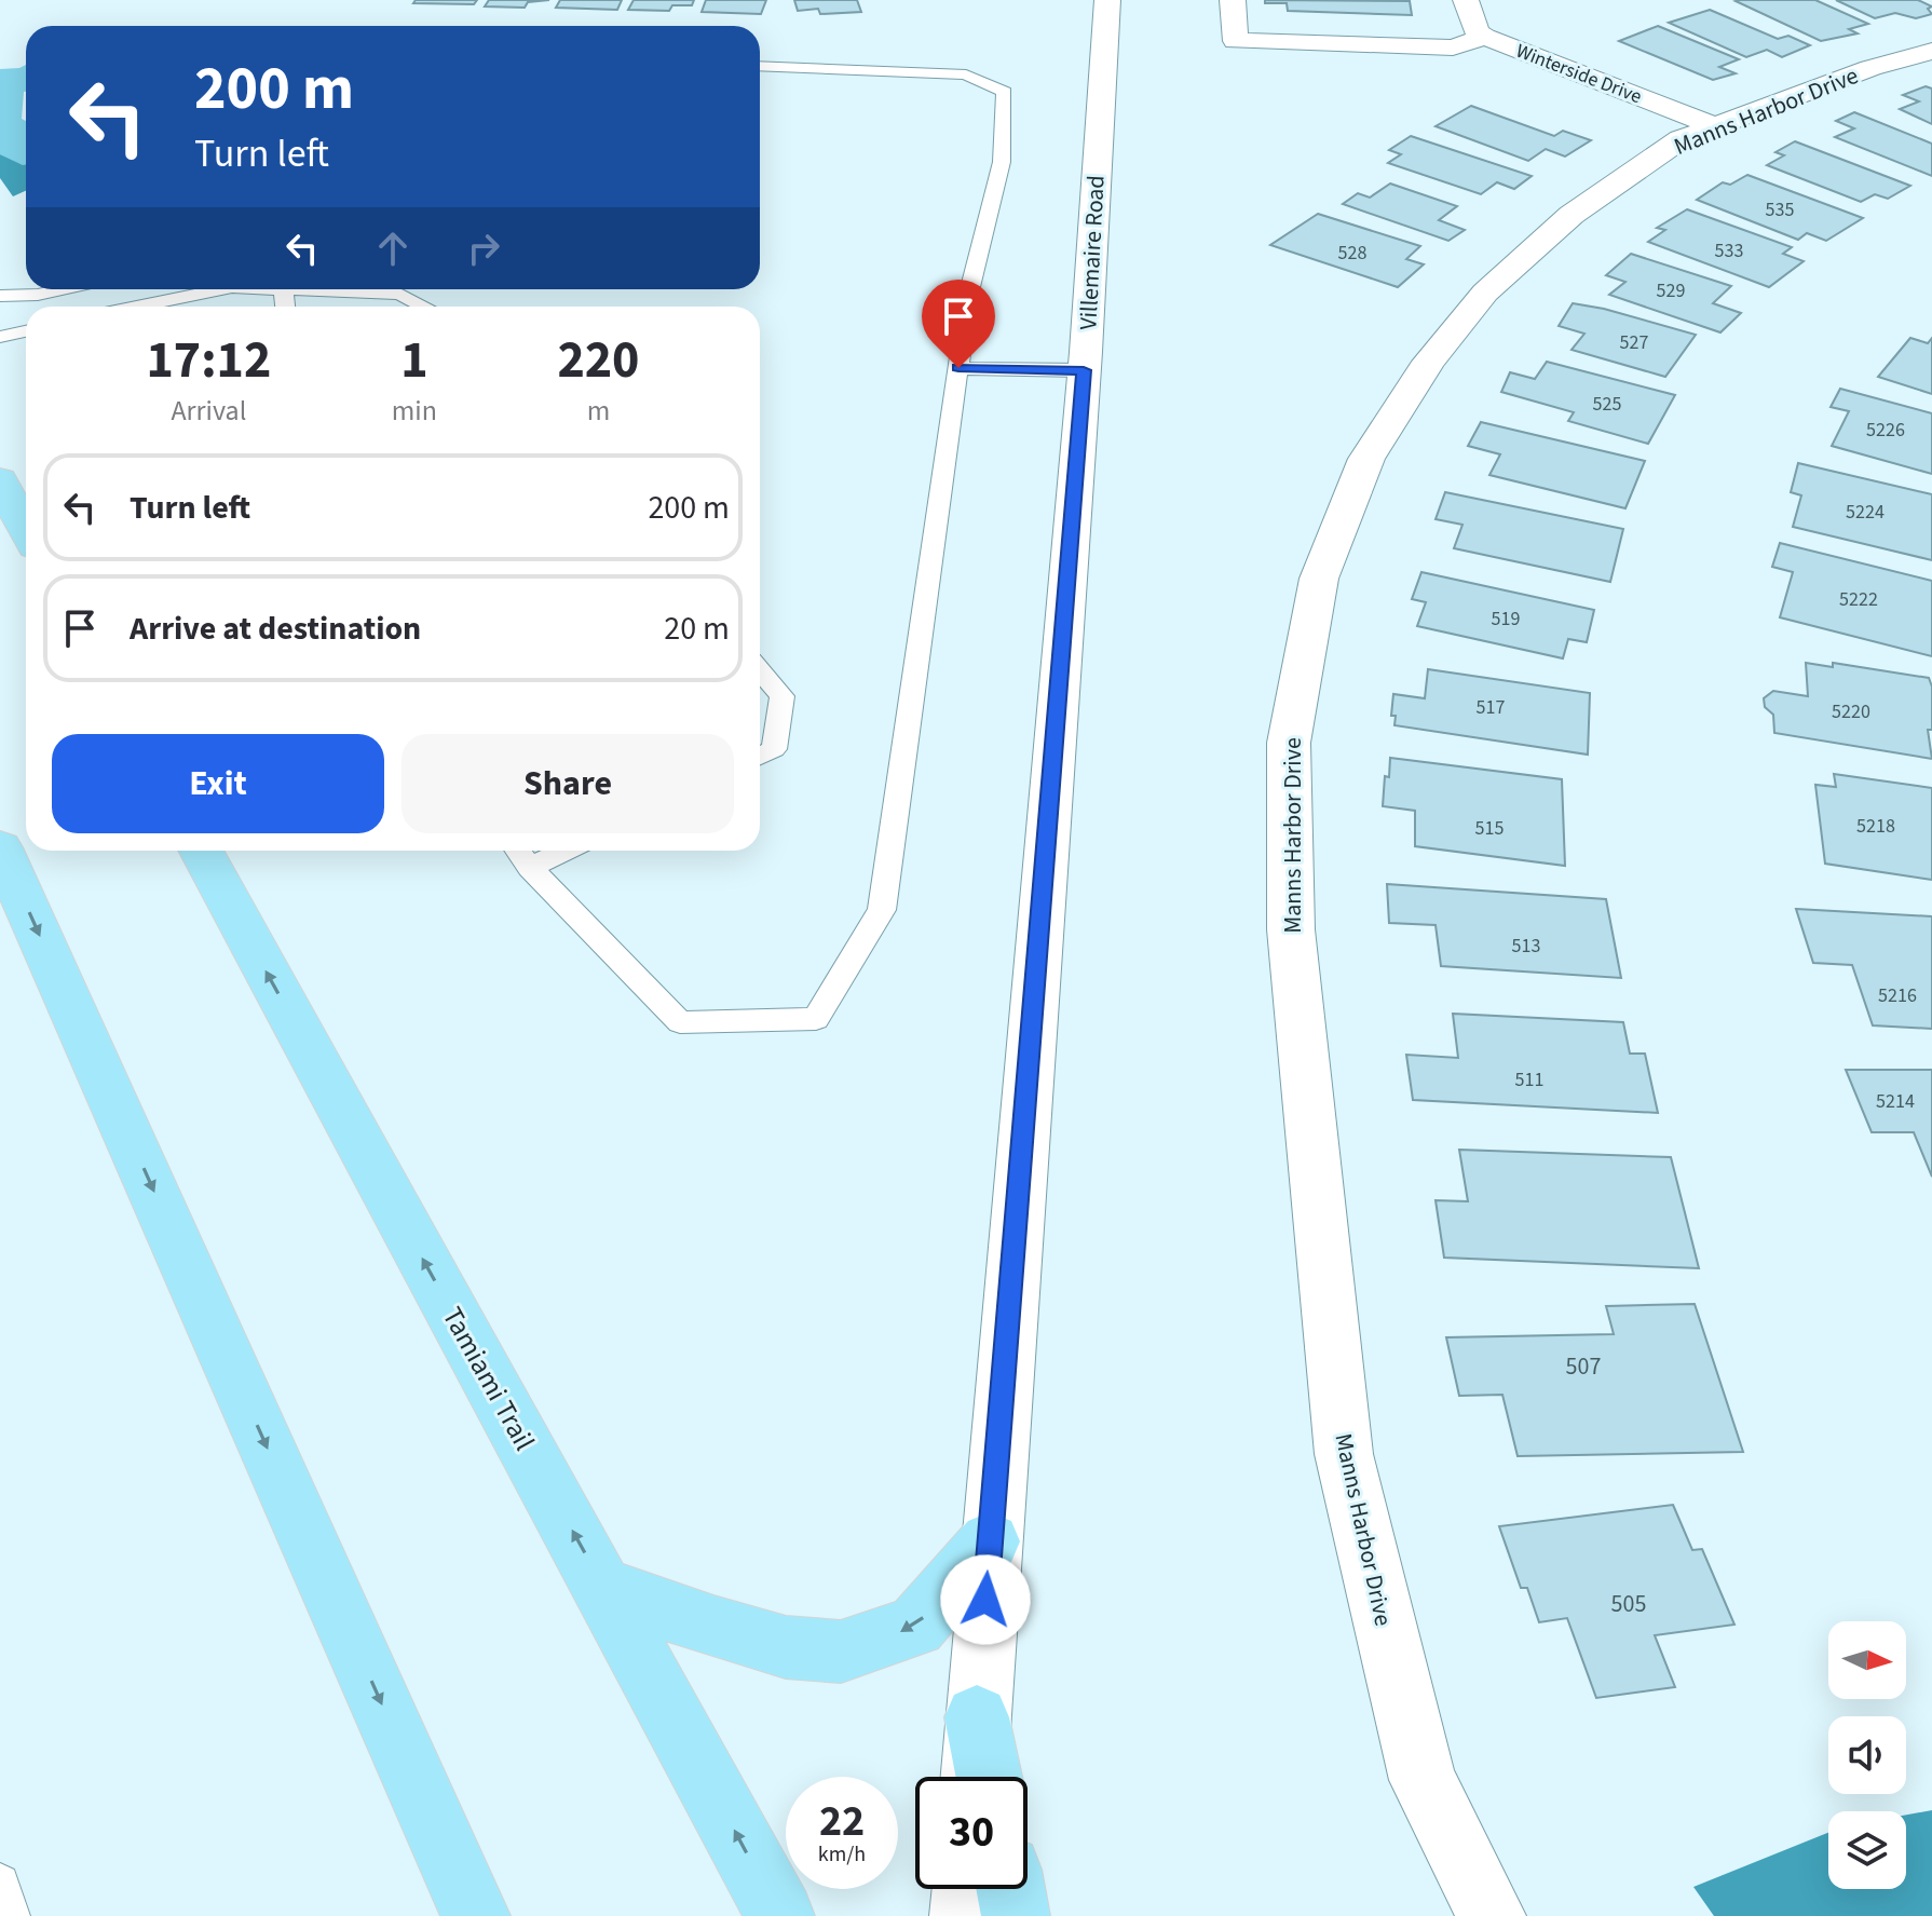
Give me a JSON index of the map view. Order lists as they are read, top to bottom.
{
  "streets": {
    "main road": ["Tamiami Trail"],
    "street": ["Winterside Drive", "Manns Harbor Drive", "Villemaire Road"]
  },
  "crossings": [
    ["Winterside Drive", "Manns Harbor Drive"]
  ],
  "house_numbers": [
    "535",
    "533",
    "528",
    "529",
    "527",
    "525",
    "5226",
    "5224",
    "5222",
    "519",
    "517",
    "5220",
    "5218",
    "515",
    "513",
    "5216",
    "511",
    "5214",
    "507",
    "505"
  ],
  "north": "right",
  "page": {
    "turn": ["200 m", "Turn left"],
    "eta": [
      "17:12",
      "Arrival",
      "1",
      "min",
      "220",
      "m"
    ],
    "list": [
      {
        "name": "Turn left",
        "value": "200 m"
      },
      {
        "name": "Arrive at destination",
        "value": "20 m"
      }
    ],
    "buttons": ["Exit", "Share"],
    "speed": "22 km/h",
    "limit": "30"
  }
}
